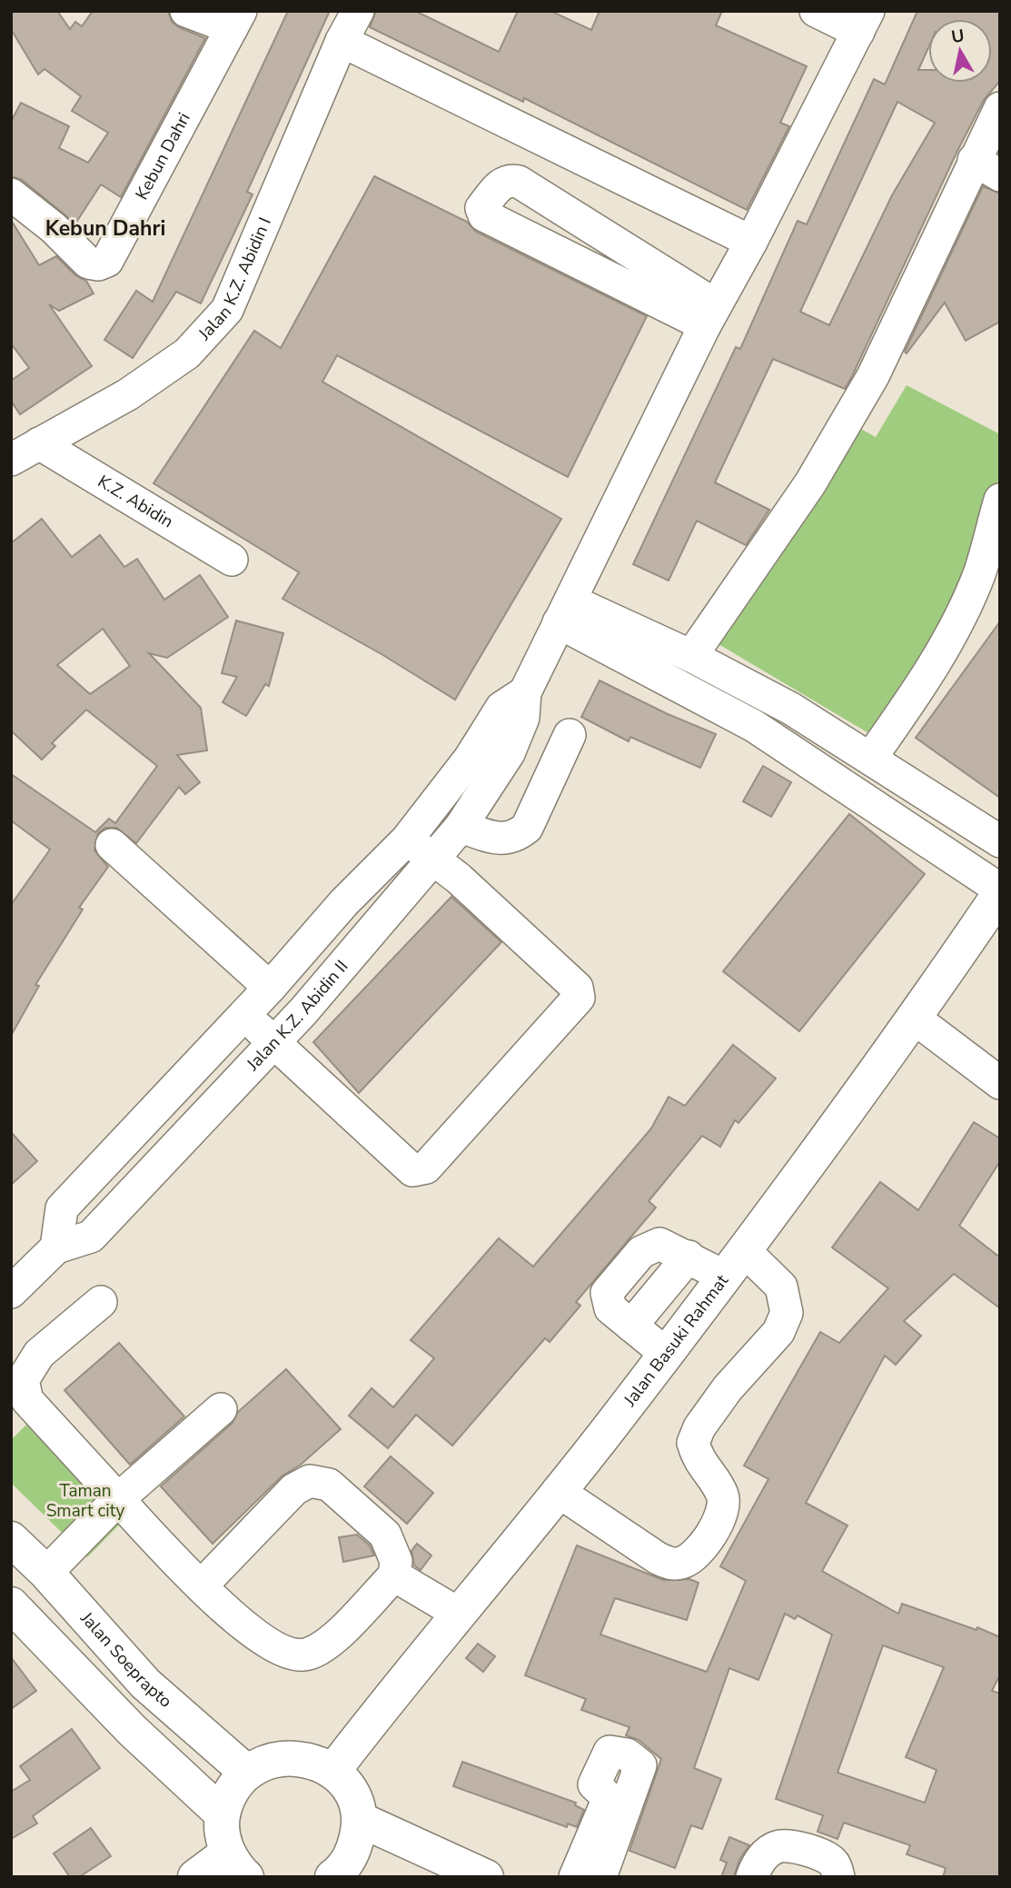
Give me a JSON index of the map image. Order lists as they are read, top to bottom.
{
  "streets": {
    "main road": ["Jalan Basuki Rahmat", "Jalan Soeprapto"],
    "street": [
      "Kebun Dahri",
      "Jalan K.Z. Abidin I",
      "K.Z. Abidin",
      "Jalan K.Z. Abidin II"
    ]
  },
  "crossings": [
    ["Jalan K.Z. Abidin I", "K.Z. Abidin"]
  ],
  "districts": ["Kebun Dahri"],
  "parks": ["Taman Smart city"],
  "north": "top"
}
